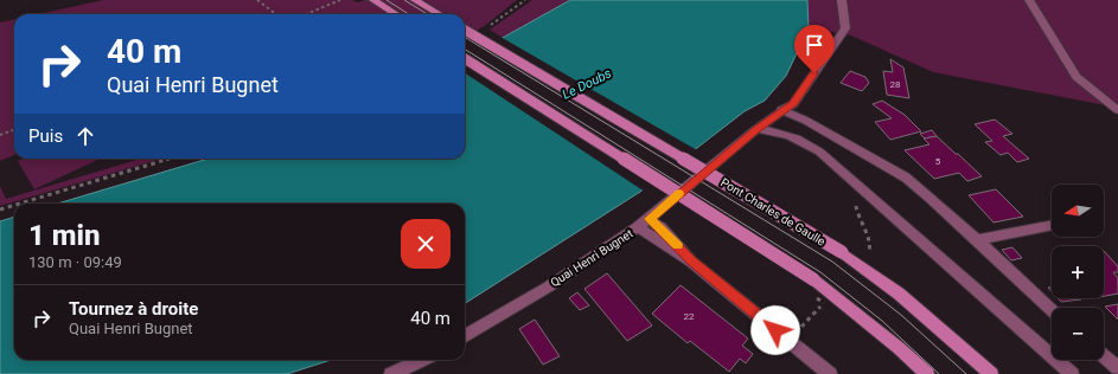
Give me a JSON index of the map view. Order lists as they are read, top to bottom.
{
  "streets": {
    "main road": ["Pont Charles de Gaulle"],
    "street": ["Quai Henri Bugnet"]
  },
  "water": ["Le Doubs"],
  "house_numbers": ["28", "5", "22"],
  "north": "left",
  "page": {
    "turn": ["40 m", "Quai Henri Bugnet"],
    "then": "Puis",
    "map_buttons": ["+", "−"],
    "heading": ["1 min", "130 m · 09:49"],
    "list": [
      {
        "name": "Tournez à droite",
        "note": "Quai Henri Bugnet",
        "value": "40 m"
      }
    ]
  }
}
